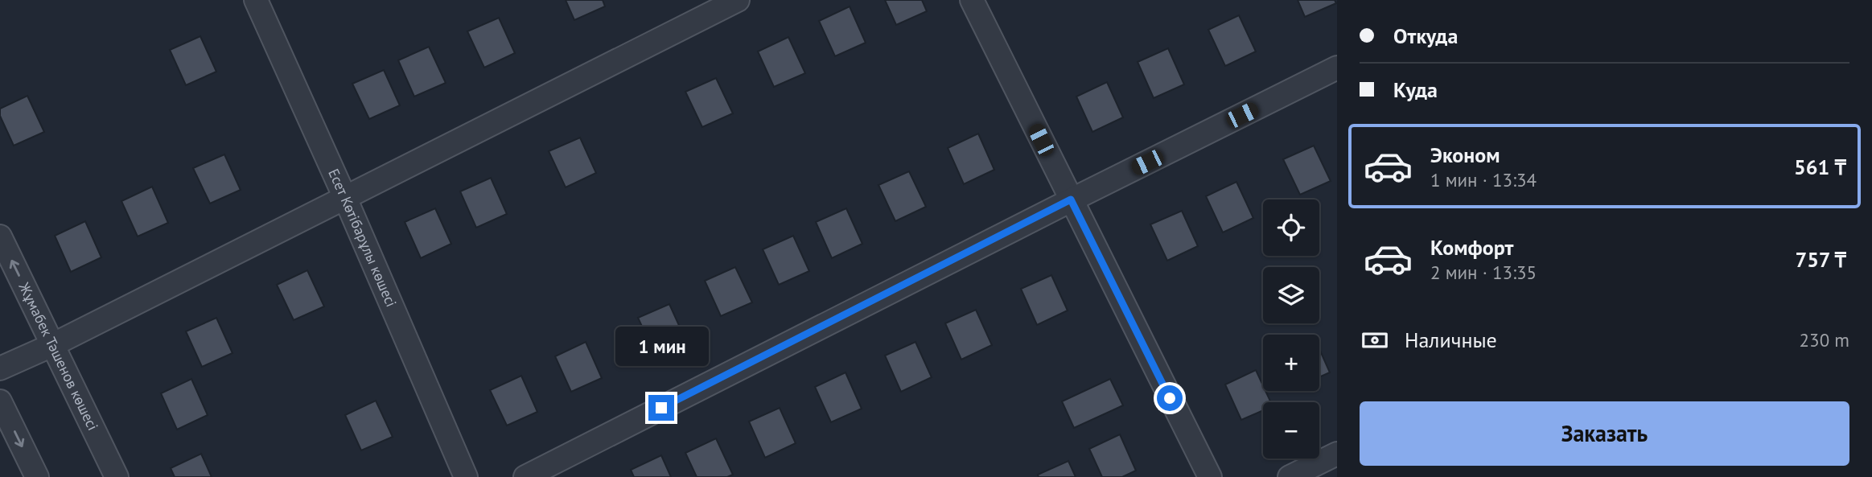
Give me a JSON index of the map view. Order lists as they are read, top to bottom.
{
  "streets": {
    "street": ["Есет Көтібарұлы көшесі", "Жұмабек Тәшенов көшесі"]
  },
  "one_way": ["Жұмабек Тәшенов көшесі"],
  "page": {
    "banner": ["Откуда", "Куда"],
    "list": [
      {
        "name": "Эконом",
        "note": "1 мин · 13:34",
        "value": "561 ₸"
      },
      {
        "name": "Комфорт",
        "note": "2 мин · 13:35",
        "value": "757 ₸"
      }
    ],
    "map_buttons": ["+", "−"],
    "pay": ["Наличные", "230 m"],
    "bubble": "1 мин",
    "buttons": "Заказать"
  }
}
